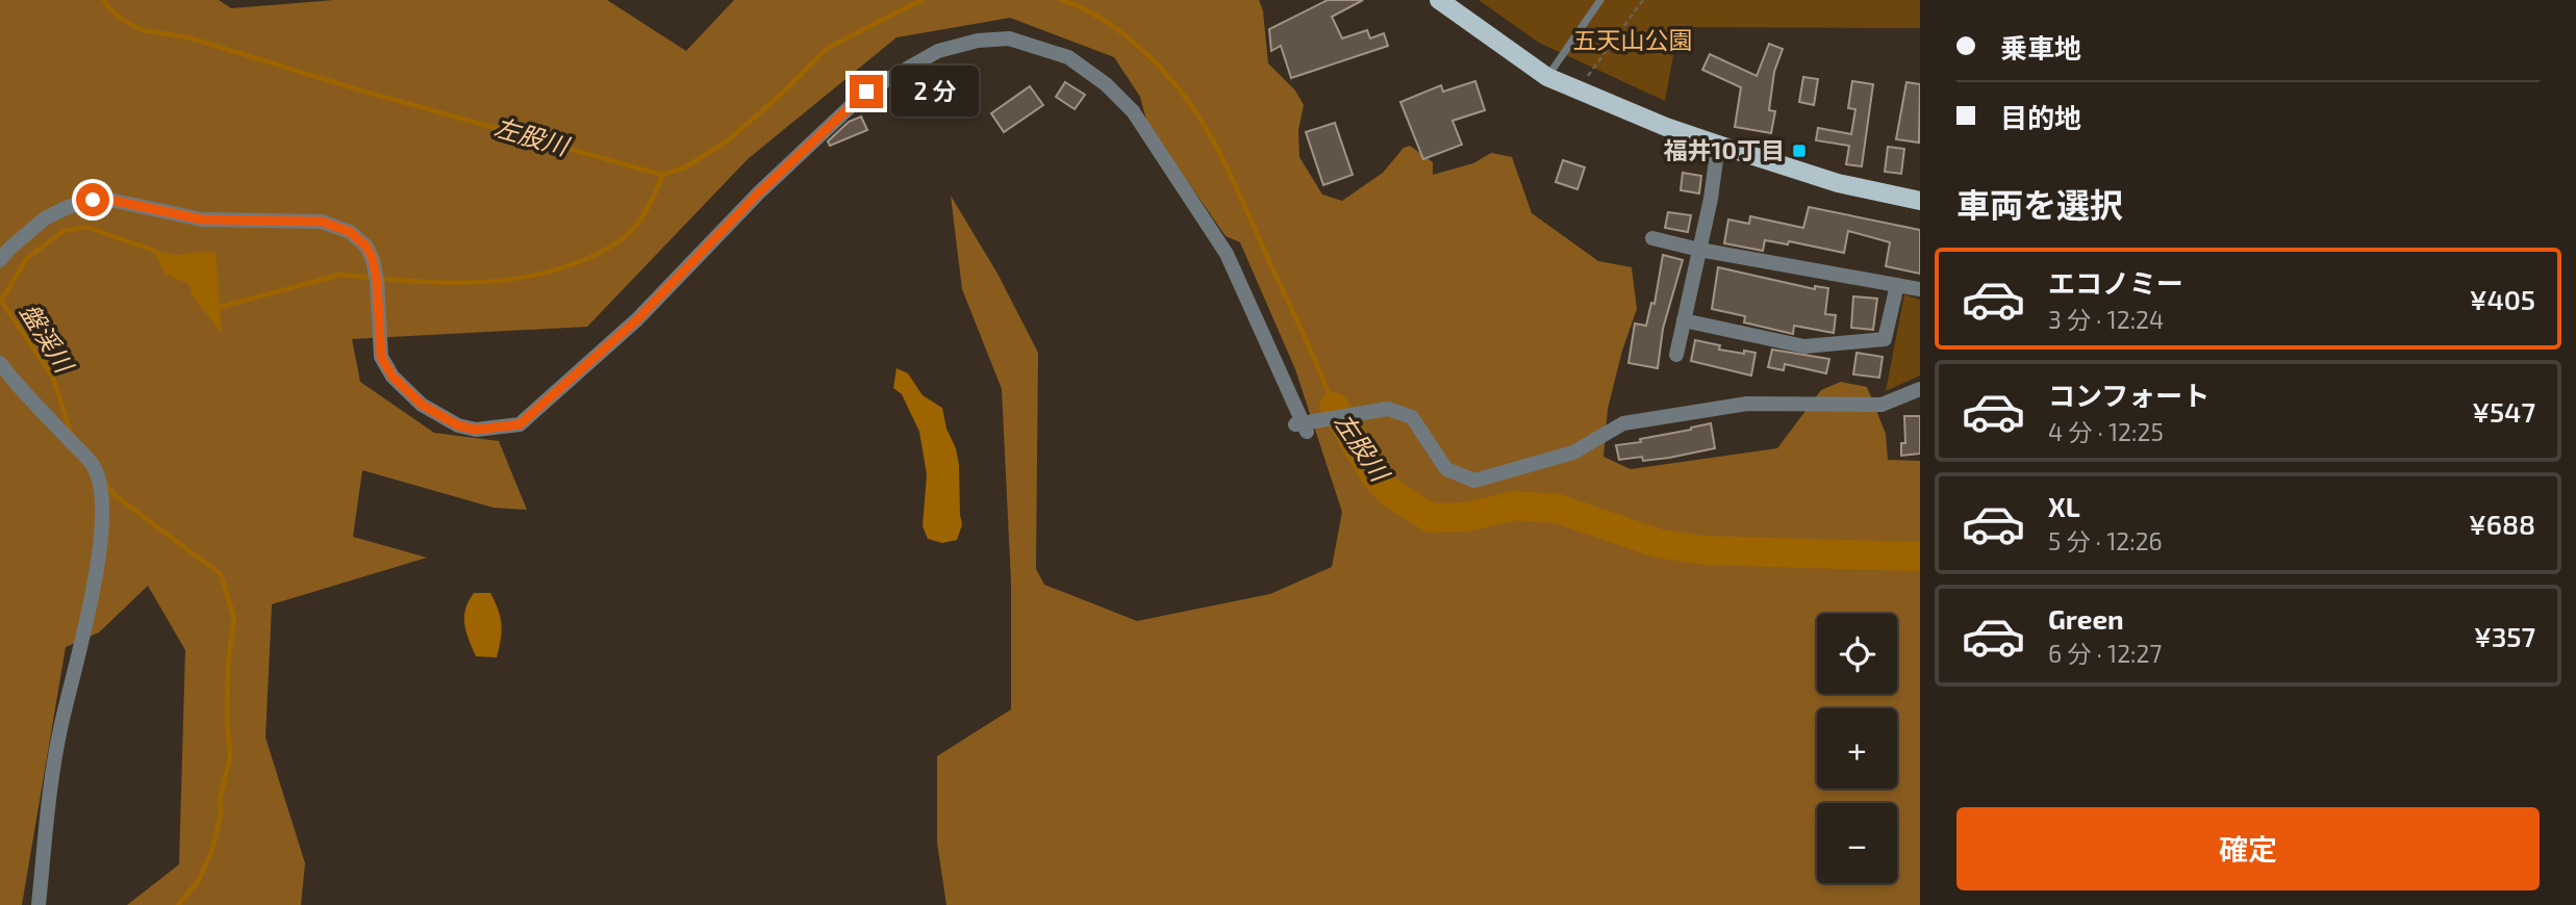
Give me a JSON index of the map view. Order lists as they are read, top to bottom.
{
  "water": ["左股川", "盤渓川"],
  "parks": ["五天山公園"],
  "places": {
    "transit": ["福井10丁目"]
  },
  "page": {
    "banner": ["乗車地", "目的地"],
    "bubble": "2 分",
    "heading": "車両を選択",
    "list": [
      {
        "name": "エコノミー",
        "note": "3 分 · 12:24",
        "value": "¥405"
      },
      {
        "name": "コンフォート",
        "note": "4 分 · 12:25",
        "value": "¥547"
      },
      {
        "name": "XL",
        "note": "5 分 · 12:26",
        "value": "¥688"
      },
      {
        "name": "Green",
        "note": "6 分 · 12:27",
        "value": "¥357"
      }
    ],
    "map_buttons": ["+", "−"],
    "buttons": "確定"
  }
}
